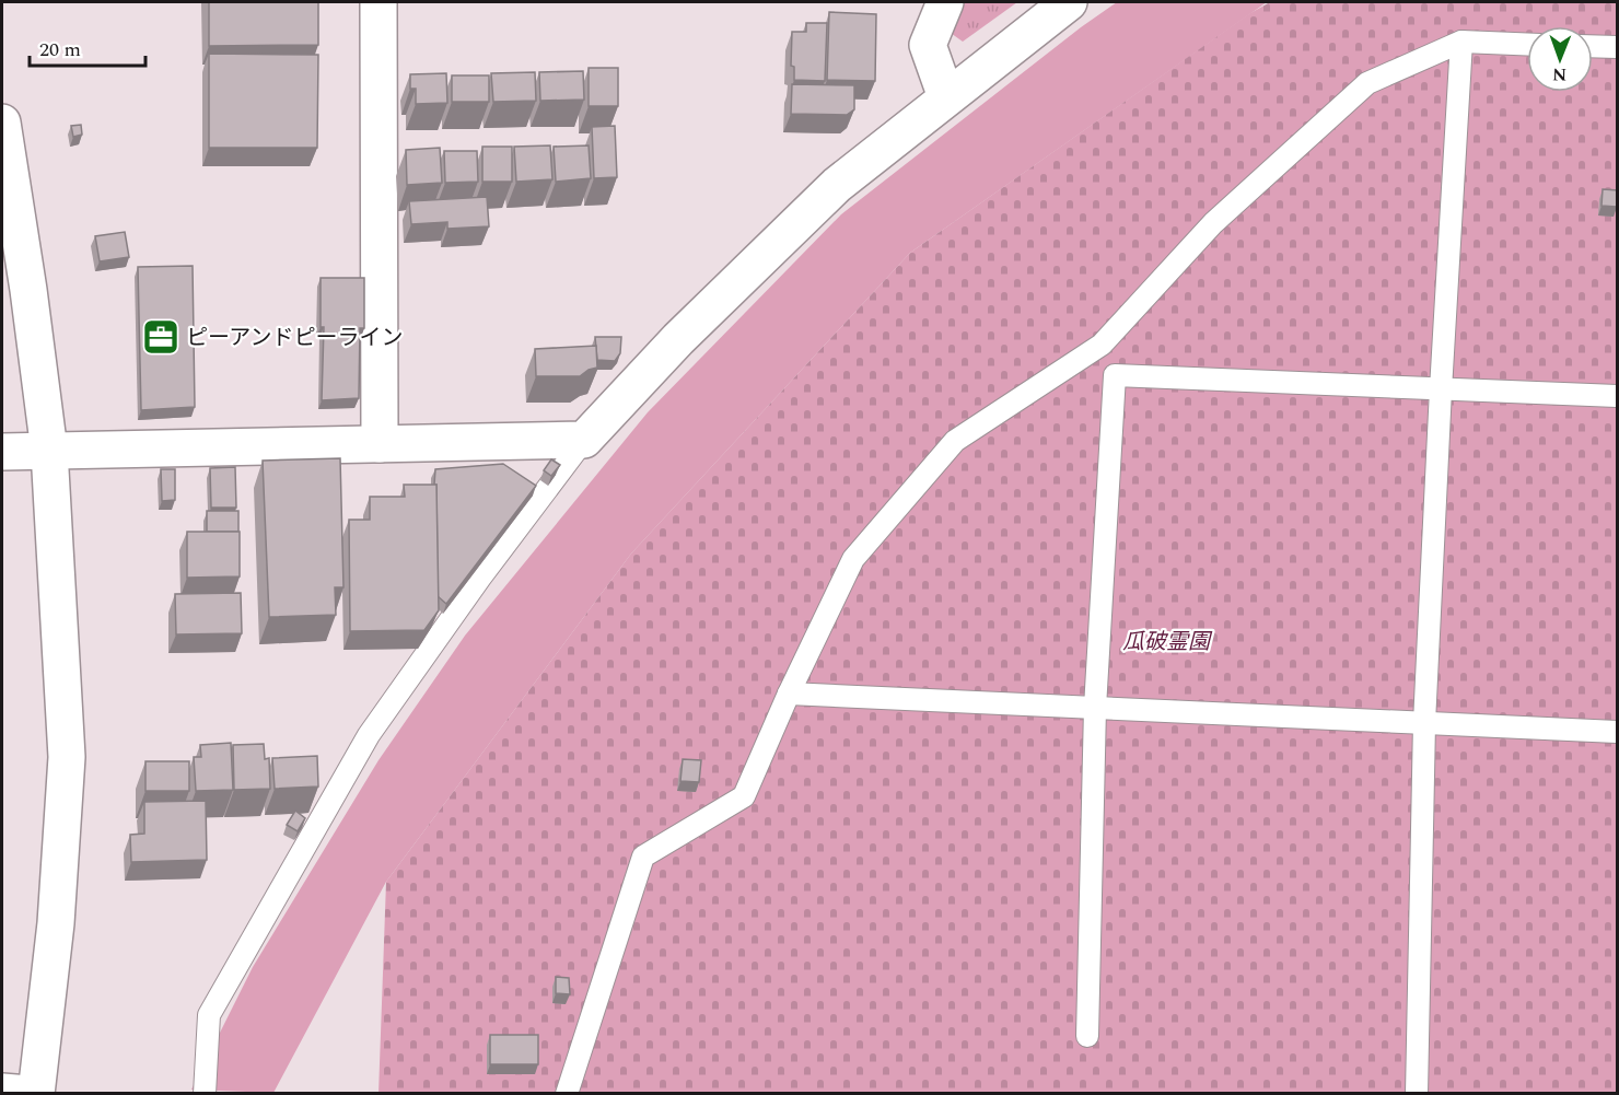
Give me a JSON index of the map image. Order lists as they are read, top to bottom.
{
  "parks": ["瓜破霊園"],
  "places": {
    "office": ["ピーアンドピーライン"]
  },
  "scale_bar": "20 m",
  "north": "bottom"
}
